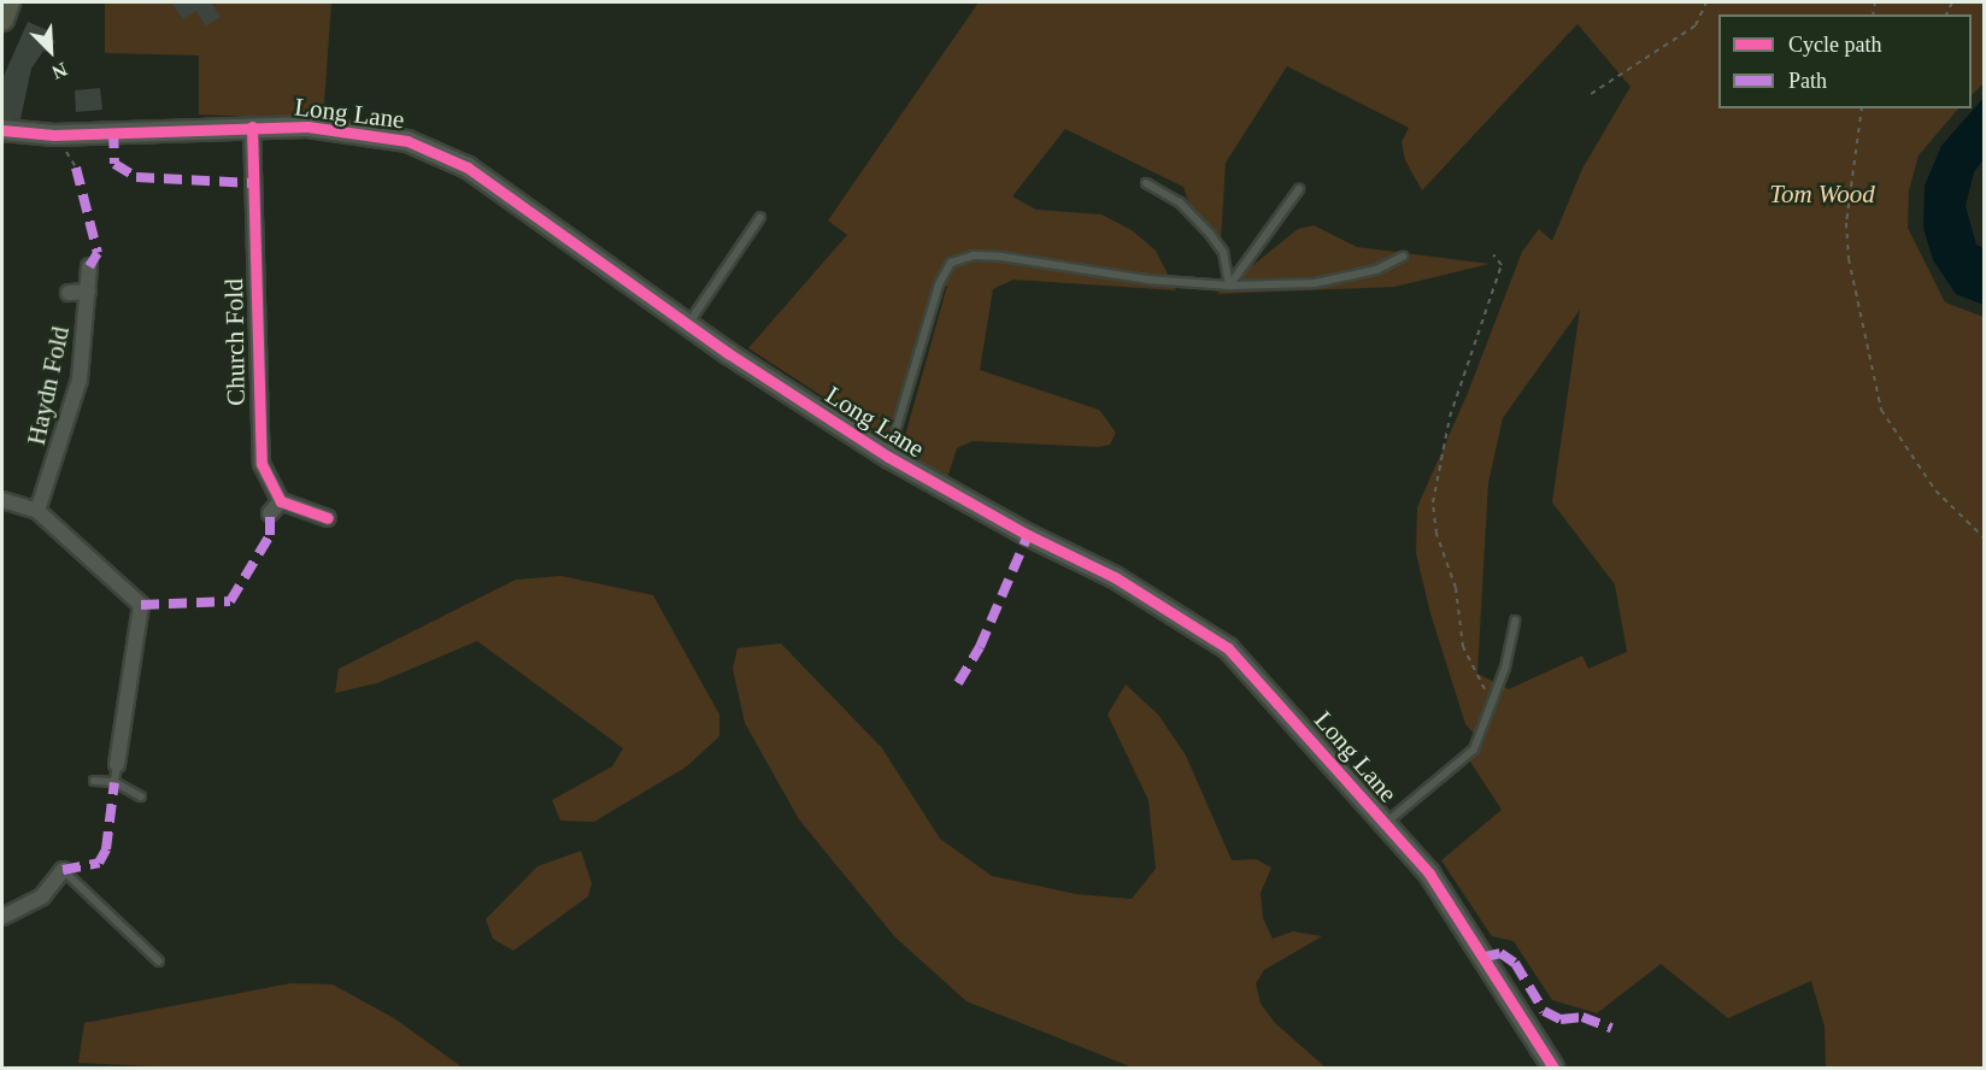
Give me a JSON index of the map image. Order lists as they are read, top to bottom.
{
  "streets": {
    "street": ["Long Lane", "Church Fold", "Haydn Fold"]
  },
  "crossings": [
    ["Long Lane", "Church Fold"]
  ],
  "parks": ["Tom Wood"],
  "legend": ["Cycle path", "Path"],
  "north": "bottom right"
}
